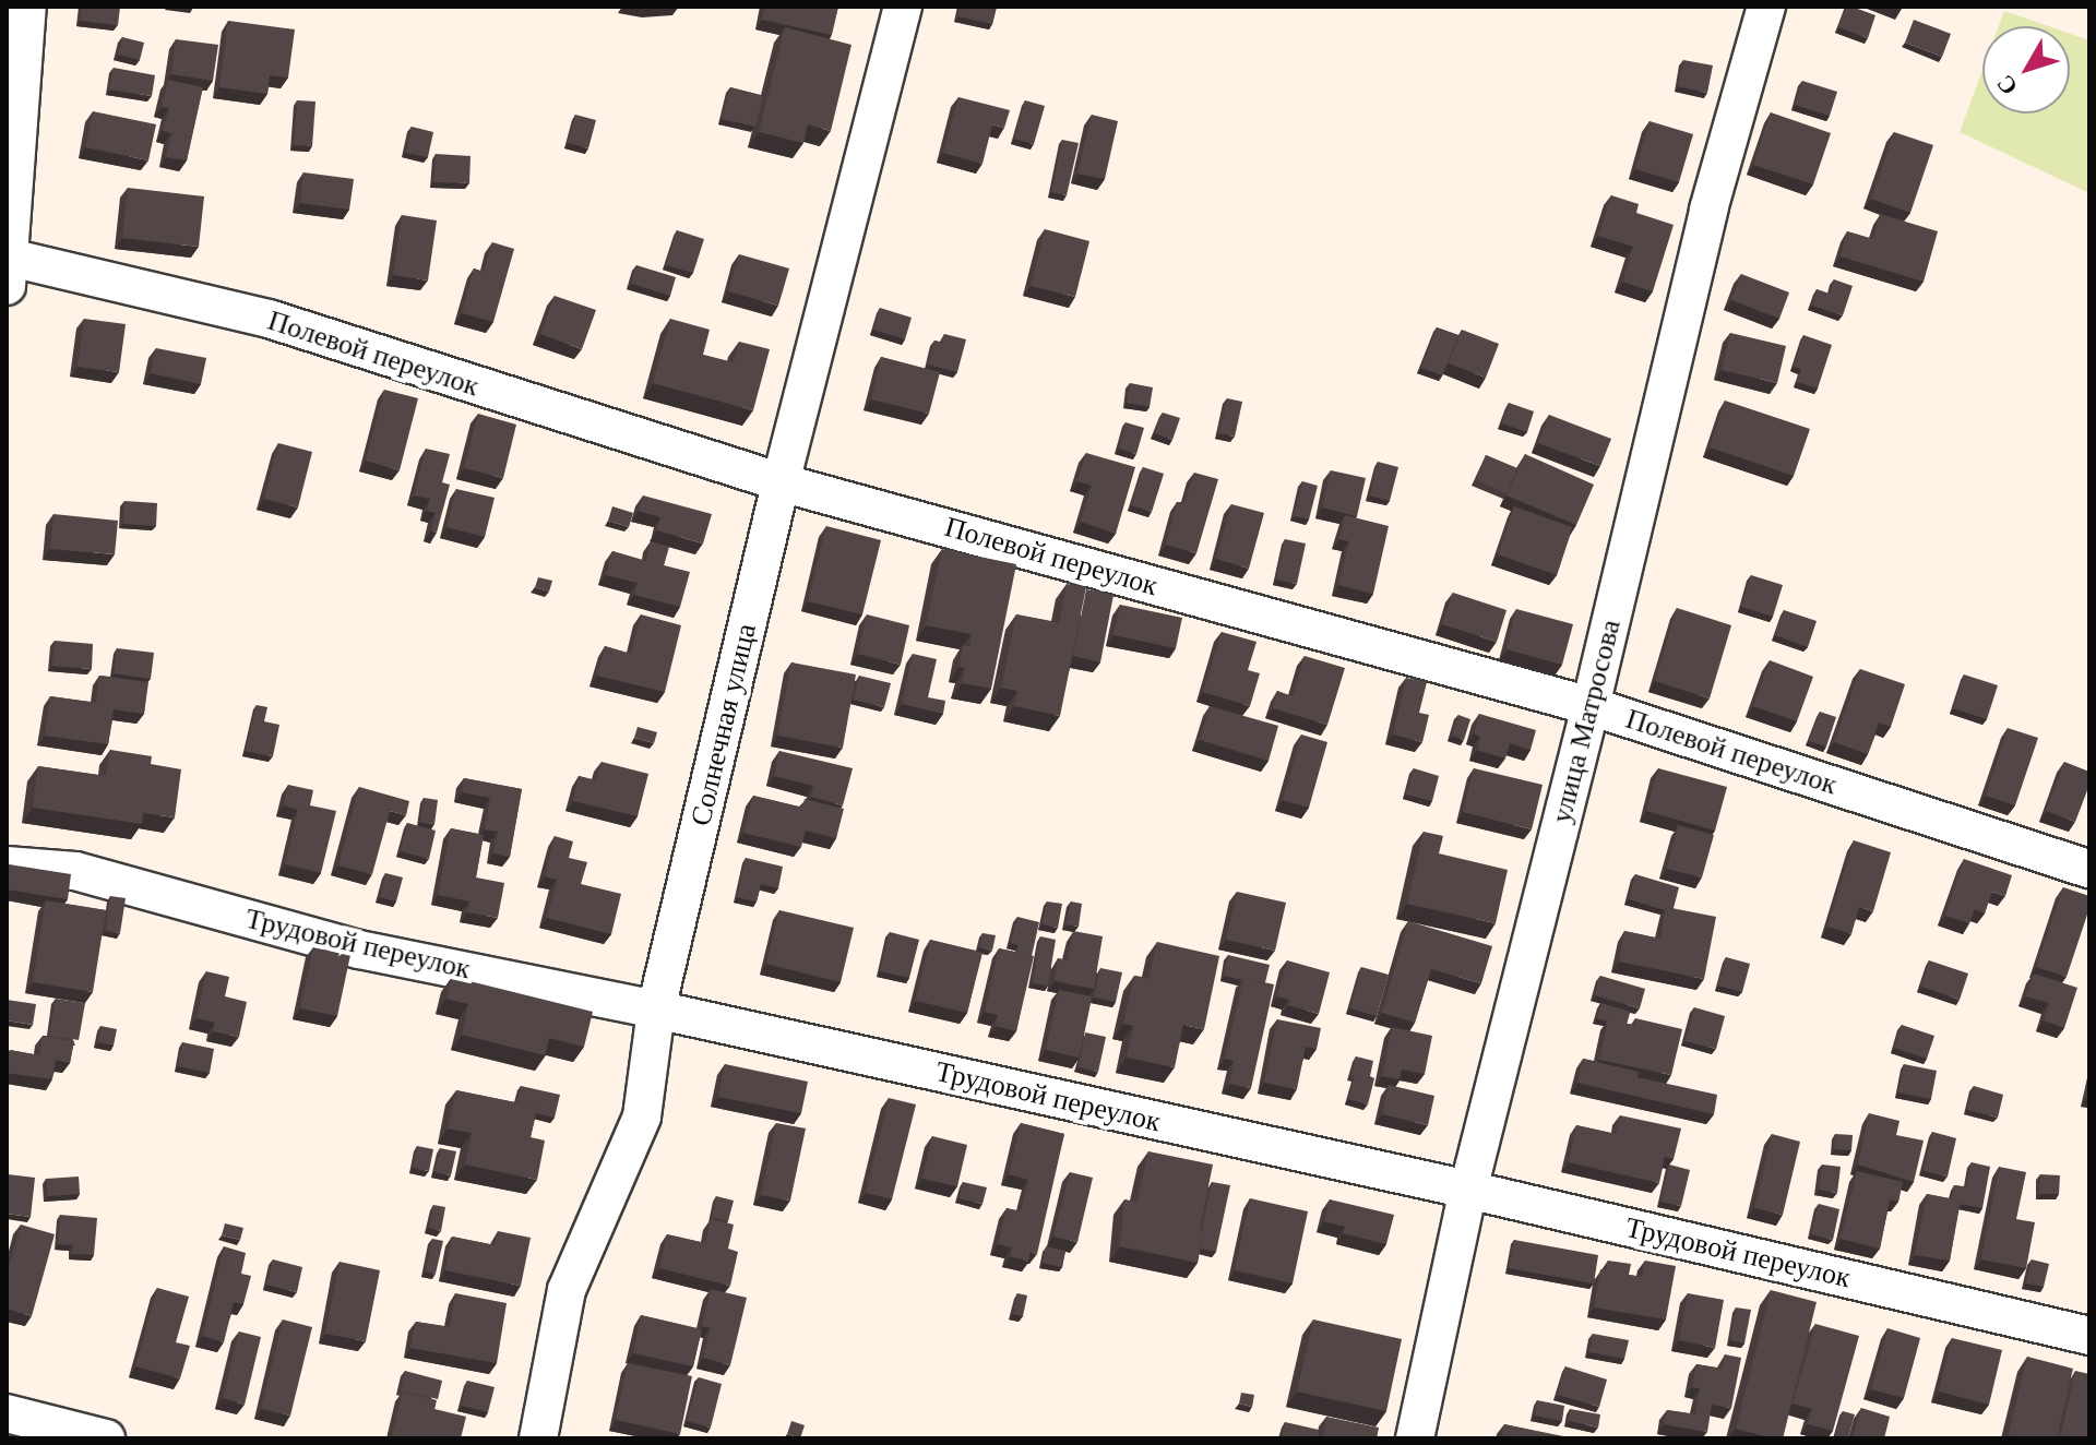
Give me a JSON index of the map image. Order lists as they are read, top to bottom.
{
  "streets": {
    "street": [
      "Полевой переулок",
      "улица Матросова",
      "Солнечная улица",
      "Трудовой переулок"
    ]
  },
  "crossings": [
    ["Полевой переулок", "улица Матросова"],
    ["Полевой переулок", "Солнечная улица"],
    ["улица Матросова", "Трудовой переулок"],
    ["Солнечная улица", "Трудовой переулок"]
  ],
  "north": "bottom left"
}
